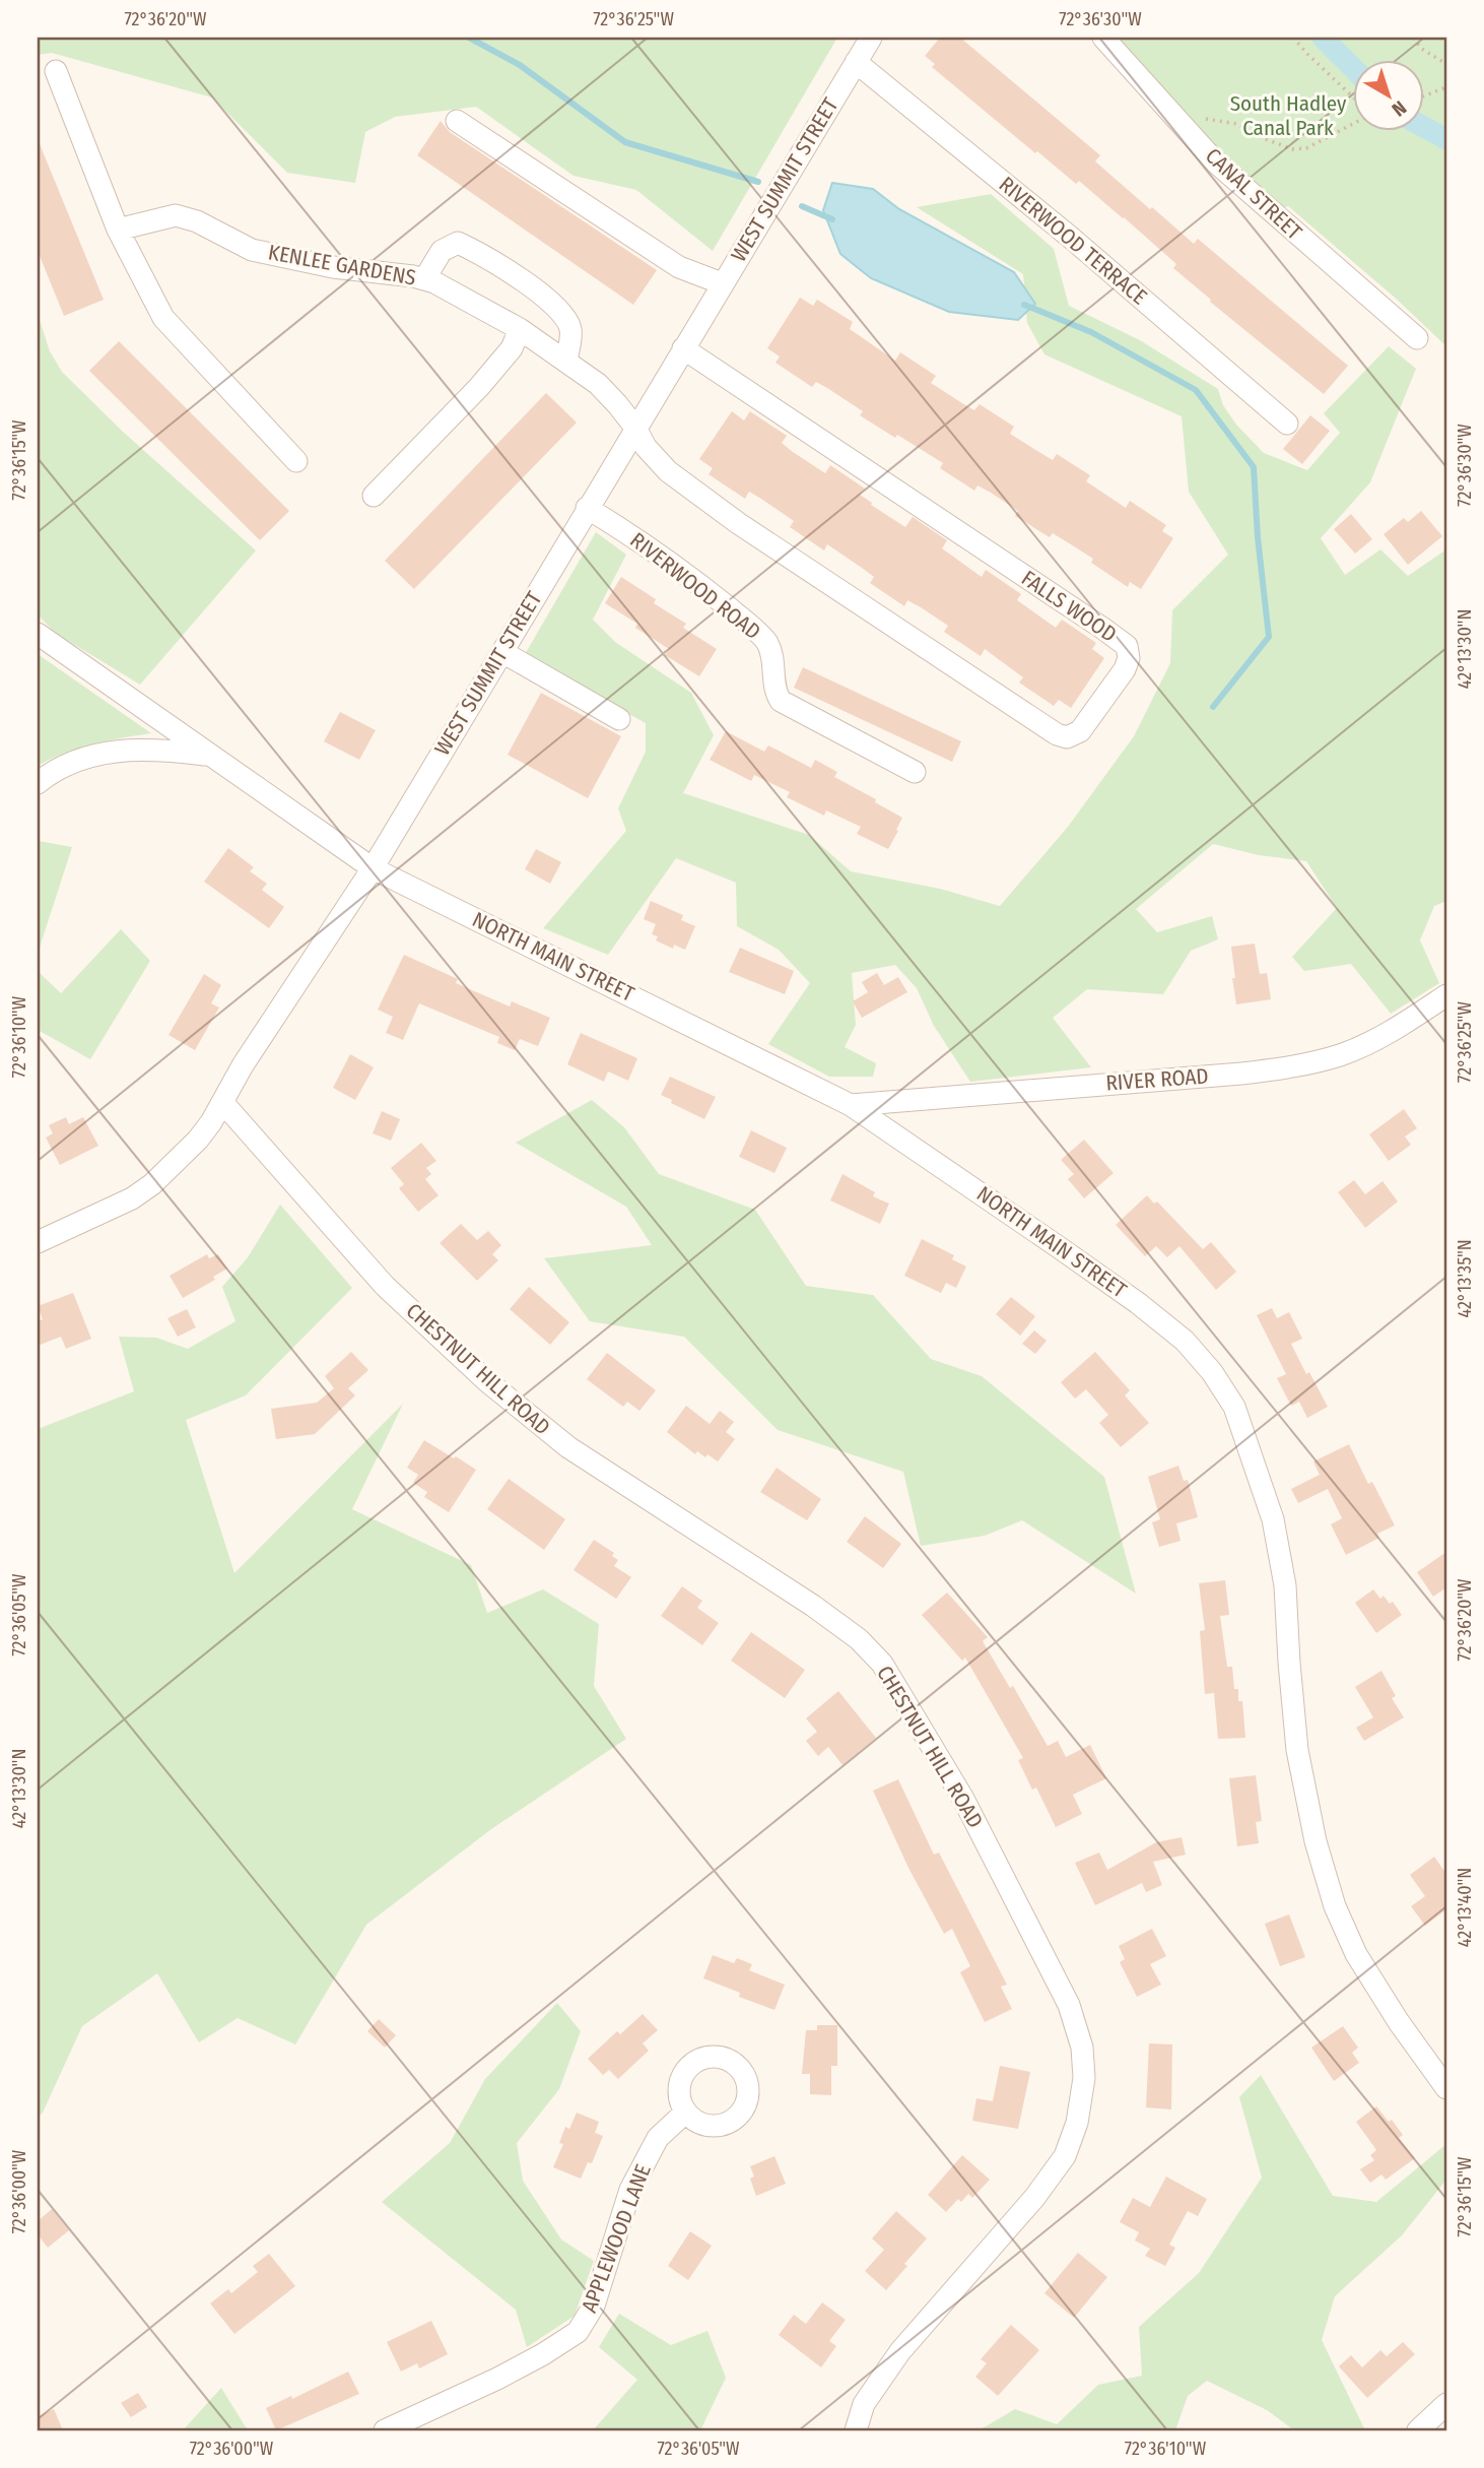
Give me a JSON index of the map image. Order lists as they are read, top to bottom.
{
  "streets": {
    "street": [
      "WEST SUMMIT STREET",
      "CANAL STREET",
      "RIVERWOOD TERRACE",
      "KENLEE GARDENS",
      "RIVERWOOD ROAD",
      "FALLS WOOD",
      "NORTH MAIN STREET",
      "RIVER ROAD",
      "CHESTNUT HILL ROAD",
      "APPLEWOOD LANE"
    ]
  },
  "crossings": [
    ["WEST SUMMIT STREET", "RIVERWOOD TERRACE"],
    ["WEST SUMMIT STREET", "KENLEE GARDENS"],
    ["WEST SUMMIT STREET", "RIVERWOOD ROAD"],
    ["WEST SUMMIT STREET", "FALLS WOOD"],
    ["WEST SUMMIT STREET", "NORTH MAIN STREET"],
    ["WEST SUMMIT STREET", "CHESTNUT HILL ROAD"],
    ["KENLEE GARDENS", "FALLS WOOD"],
    ["NORTH MAIN STREET", "RIVER ROAD"]
  ],
  "parks": ["South Hadley Canal Park"],
  "north": "bottom right",
  "coordinates": [
    "72°36'20\"W",
    "72°36'25\"W",
    "72°36'30\"W",
    "72°36'15\"W",
    "42°13'30\"N",
    "72°36'10\"W",
    "42°13'35\"N",
    "72°36'05\"W",
    "42°13'40\"N",
    "72°36'00\"W"
  ]
}
